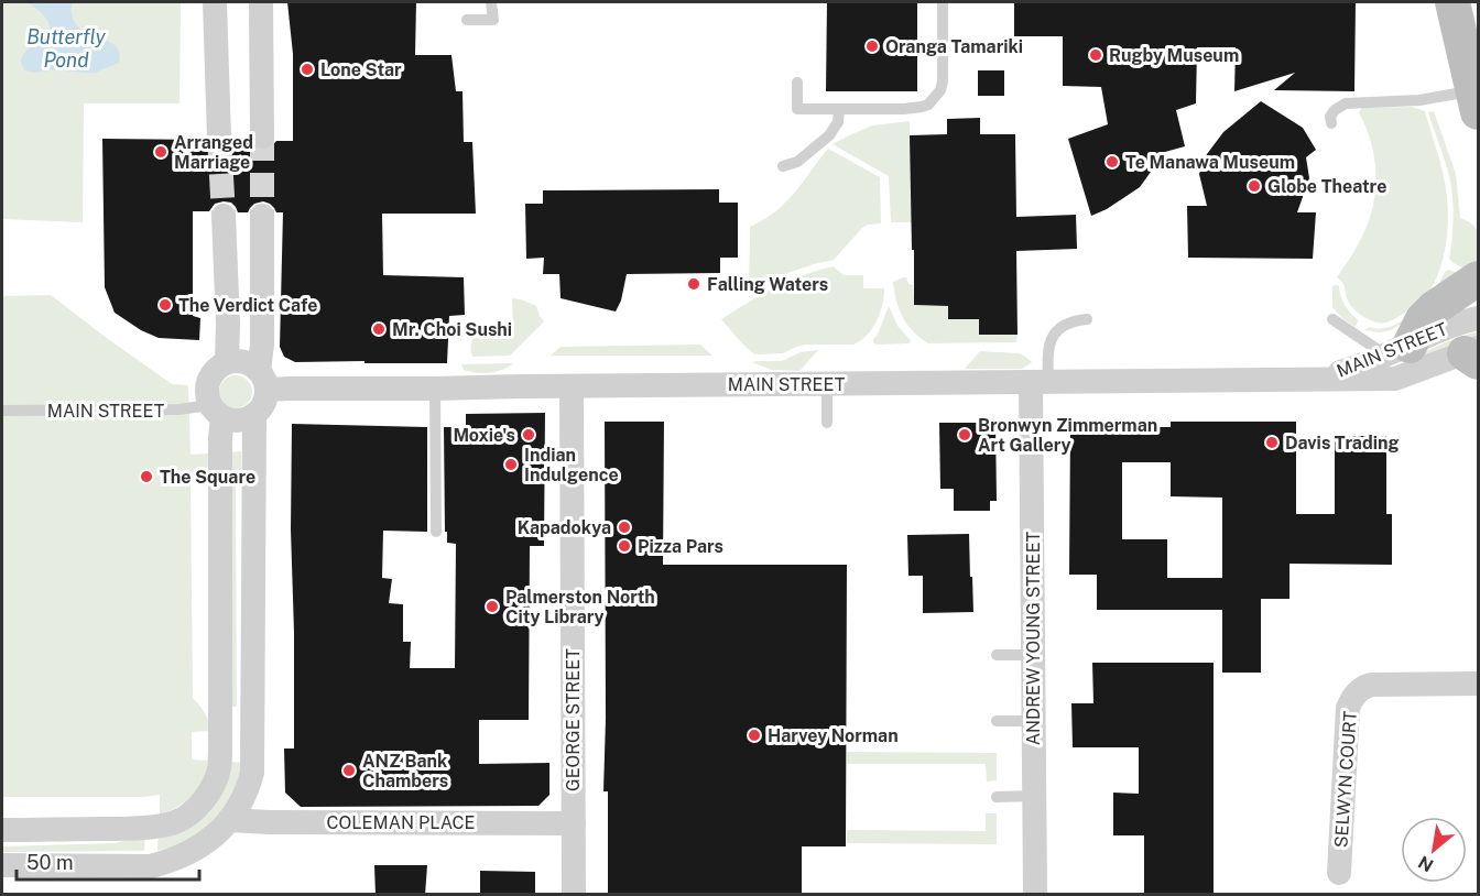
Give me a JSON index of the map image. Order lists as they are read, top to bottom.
{
  "streets": {
    "street": [
      "MAIN STREET",
      "ANDREW YOUNG STREET",
      "GEORGE STREET",
      "SELWYN COURT",
      "COLEMAN PLACE"
    ]
  },
  "crossings": [
    ["MAIN STREET", "ANDREW YOUNG STREET"],
    ["MAIN STREET", "GEORGE STREET"],
    ["GEORGE STREET", "COLEMAN PLACE"]
  ],
  "water": ["Butterfly Pond"],
  "places": [
    "Oranga Tamariki",
    "Rugby Museum",
    "Lone Star",
    "Arranged Marriage",
    "Te Manawa Museum",
    "Globe Theatre",
    "Falling Waters",
    "The Verdict Cafe",
    "Mr. Choi Sushi",
    "Moxie's",
    "Bronwyn Zimmerman Art Gallery",
    "Davis Trading",
    "Indian Indulgence",
    "The Square",
    "Kapadokya",
    "Pizza Pars",
    "Palmerston North City Library",
    "Harvey Norman",
    "ANZ Bank Chambers"
  ],
  "scale_bar": "50 m",
  "north": "bottom left"
}
